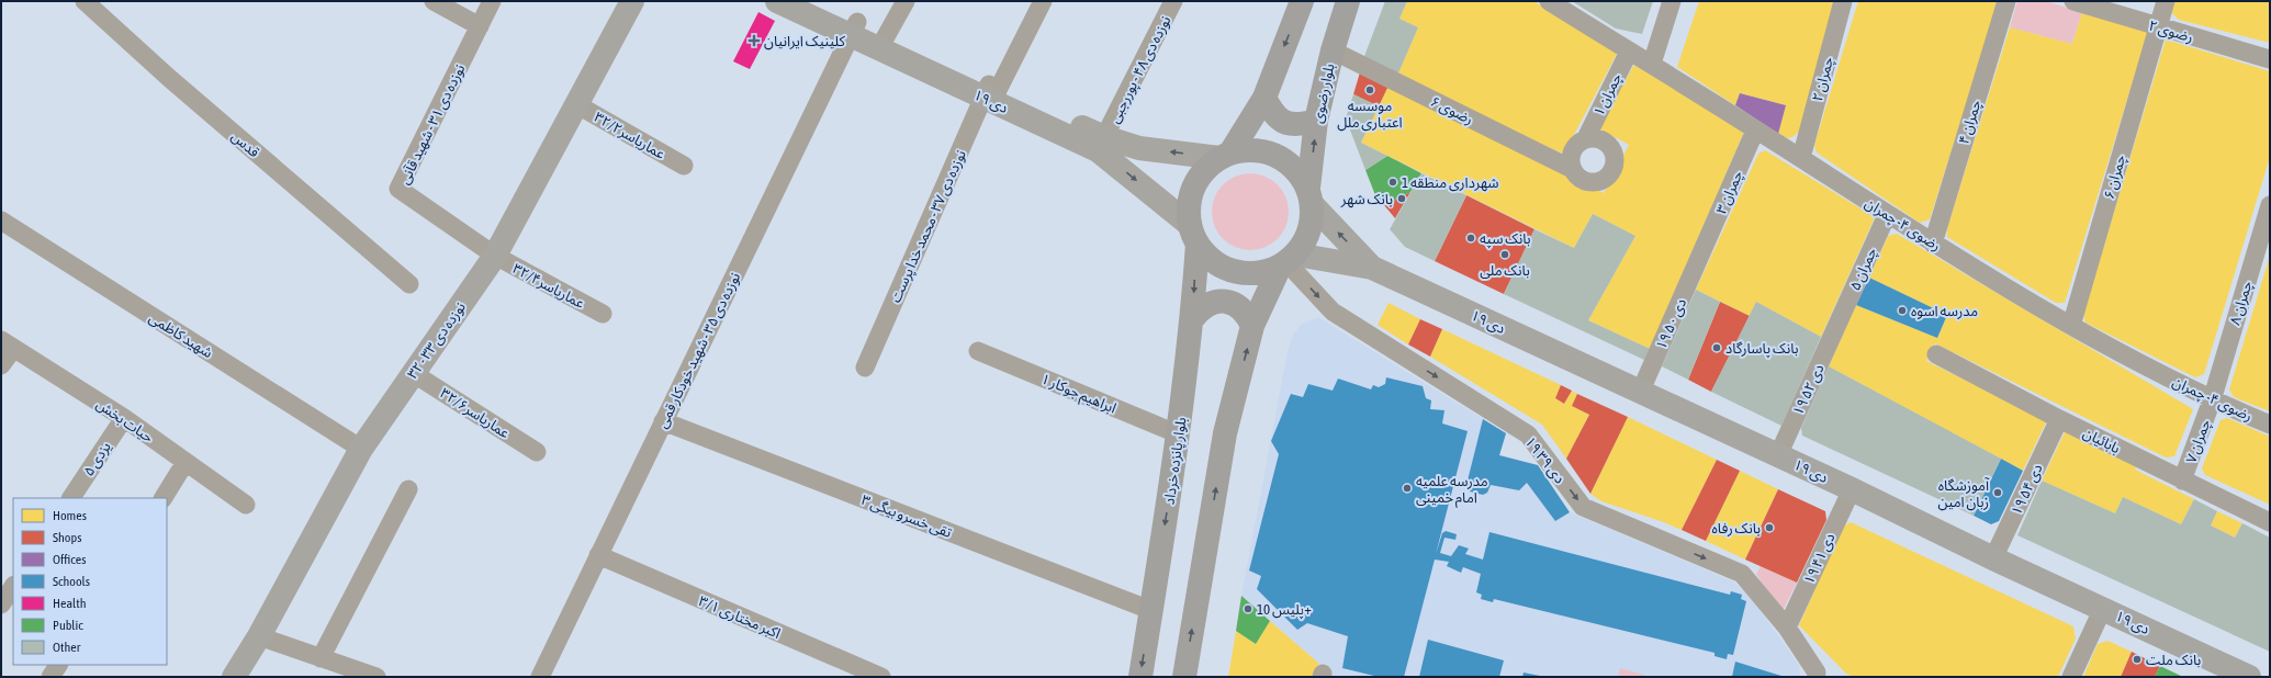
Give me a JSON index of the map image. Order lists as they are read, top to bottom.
{
  "streets": {
    "main road": [
      "بلوار رضوی",
      "۱۹ دی",
      "۳۲ - نوزده دی ۳۳",
      "بلوار پانزده خرداد"
    ],
    "street": [
      "رضوی ۲",
      "نوزده دی ۴۸ - پوررجبی",
      "چمران ۲",
      "چمران ۱",
      "رضوی ۶",
      "چمران ۴",
      "نوزده دی ۳۱ - شهید قآنی",
      "عماریاسر۳۲/۲",
      "قدس",
      "چمران ۶",
      "چمران ۳",
      "رضوی ۴- چمران",
      "نوزده دی ۳۷ - محمد خدا پرست",
      "چمران ۵",
      "عماریاسر۳۲/۴",
      "چمران ۸",
      "۱۹ دی ۵۰",
      "شهید کاظمی",
      "نوزده دی ۳۵ - شهید خودکار قمی",
      "۱۹ دی ۵۲",
      "۱ ابراهیم جوکار",
      "عماریاسر۳۲/۶",
      "حیات بخش",
      "بابائیان",
      "چمران ۷",
      "یزدی ۵",
      "۱۹ دی ۳۹",
      "۱۹ دی ۵۴",
      "۳ تقی خسرو بیگی",
      "۱۹ دی ۴۱",
      "۳/۱ اکبر مختاری"
    ]
  },
  "crossings": [
    ["رضوی ۲", "چمران ۶"],
    ["نوزده دی ۴۸ - پوررجبی", "۱۹ دی"],
    ["چمران ۲", "رضوی ۴- چمران"],
    ["بلوار رضوی", "۱۹ دی"],
    ["بلوار رضوی", "رضوی ۶"],
    ["بلوار رضوی", "۱۹ دی ۳۹"],
    ["بلوار رضوی", "بلوار پانزده خرداد"],
    ["چمران ۱", "رضوی ۶"],
    ["چمران ۱", "رضوی ۴- چمران"],
    ["۱۹ دی", "نوزده دی ۳۷ - محمد خدا پرست"],
    ["۱۹ دی", "۱۹ دی ۵۰"],
    ["۱۹ دی", "نوزده دی ۳۵ - شهید خودکار قمی"],
    ["۱۹ دی", "۱۹ دی ۵۲"],
    ["۱۹ دی", "۱۹ دی ۳۹"],
    ["۱۹ دی", "بلوار پانزده خرداد"],
    ["۱۹ دی", "۱۹ دی ۵۴"],
    ["۱۹ دی", "۱۹ دی ۴۱"],
    ["چمران ۴", "رضوی ۴- چمران"],
    ["نوزده دی ۳۱ - شهید قآنی", "عماریاسر۳۲/۴"],
    ["نوزده دی ۳۱ - شهید قآنی", "۳۲ - نوزده دی ۳۳"],
    ["عماریاسر۳۲/۲", "۳۲ - نوزده دی ۳۳"],
    ["چمران ۶", "رضوی ۴- چمران"],
    ["چمران ۳", "رضوی ۴- چمران"],
    ["چمران ۳", "۱۹ دی ۵۰"],
    ["رضوی ۴- چمران", "چمران ۵"],
    ["رضوی ۴- چمران", "چمران ۸"],
    ["رضوی ۴- چمران", "چمران ۷"],
    ["چمران ۵", "۱۹ دی ۵۲"],
    ["عماریاسر۳۲/۴", "۳۲ - نوزده دی ۳۳"],
    ["چمران ۸", "چمران ۷"],
    ["شهید کاظمی", "۳۲ - نوزده دی ۳۳"],
    ["۳۲ - نوزده دی ۳۳", "عماریاسر۳۲/۶"],
    ["نوزده دی ۳۵ - شهید خودکار قمی", "۳ تقی خسرو بیگی"],
    ["نوزده دی ۳۵ - شهید خودکار قمی", "۳/۱ اکبر مختاری"],
    ["۱ ابراهیم جوکار", "بلوار پانزده خرداد"],
    ["حیات بخش", "یزدی ۵"],
    ["بابائیان", "چمران ۷"],
    ["بابائیان", "۱۹ دی ۵۴"],
    ["۱۹ دی ۳۹", "بلوار پانزده خرداد"],
    ["۱۹ دی ۳۹", "۱۹ دی ۴۱"],
    ["بلوار پانزده خرداد", "۳ تقی خسرو بیگی"]
  ],
  "one_way": ["بلوار رضوی", "۱۹ دی ۳۹"],
  "places": {
    "health": ["کلینیک ایرانیان"],
    "other": [
      "موسسه اعتباری ملل",
      "شهرداری منطقه 1",
      "بانک شهر",
      "بانک سپه",
      "بانک ملی",
      "مدرسه اسوه",
      "بانک پاسارگاد",
      "مدرسه علمیه امام خمینی",
      "آموزشگاه زبان امین",
      "بانک رفاه",
      "پلیس 10+",
      "بانک ملت"
    ]
  },
  "legend": [
    "Homes",
    "Shops",
    "Offices",
    "Schools",
    "Health",
    "Public",
    "Other"
  ]
}
